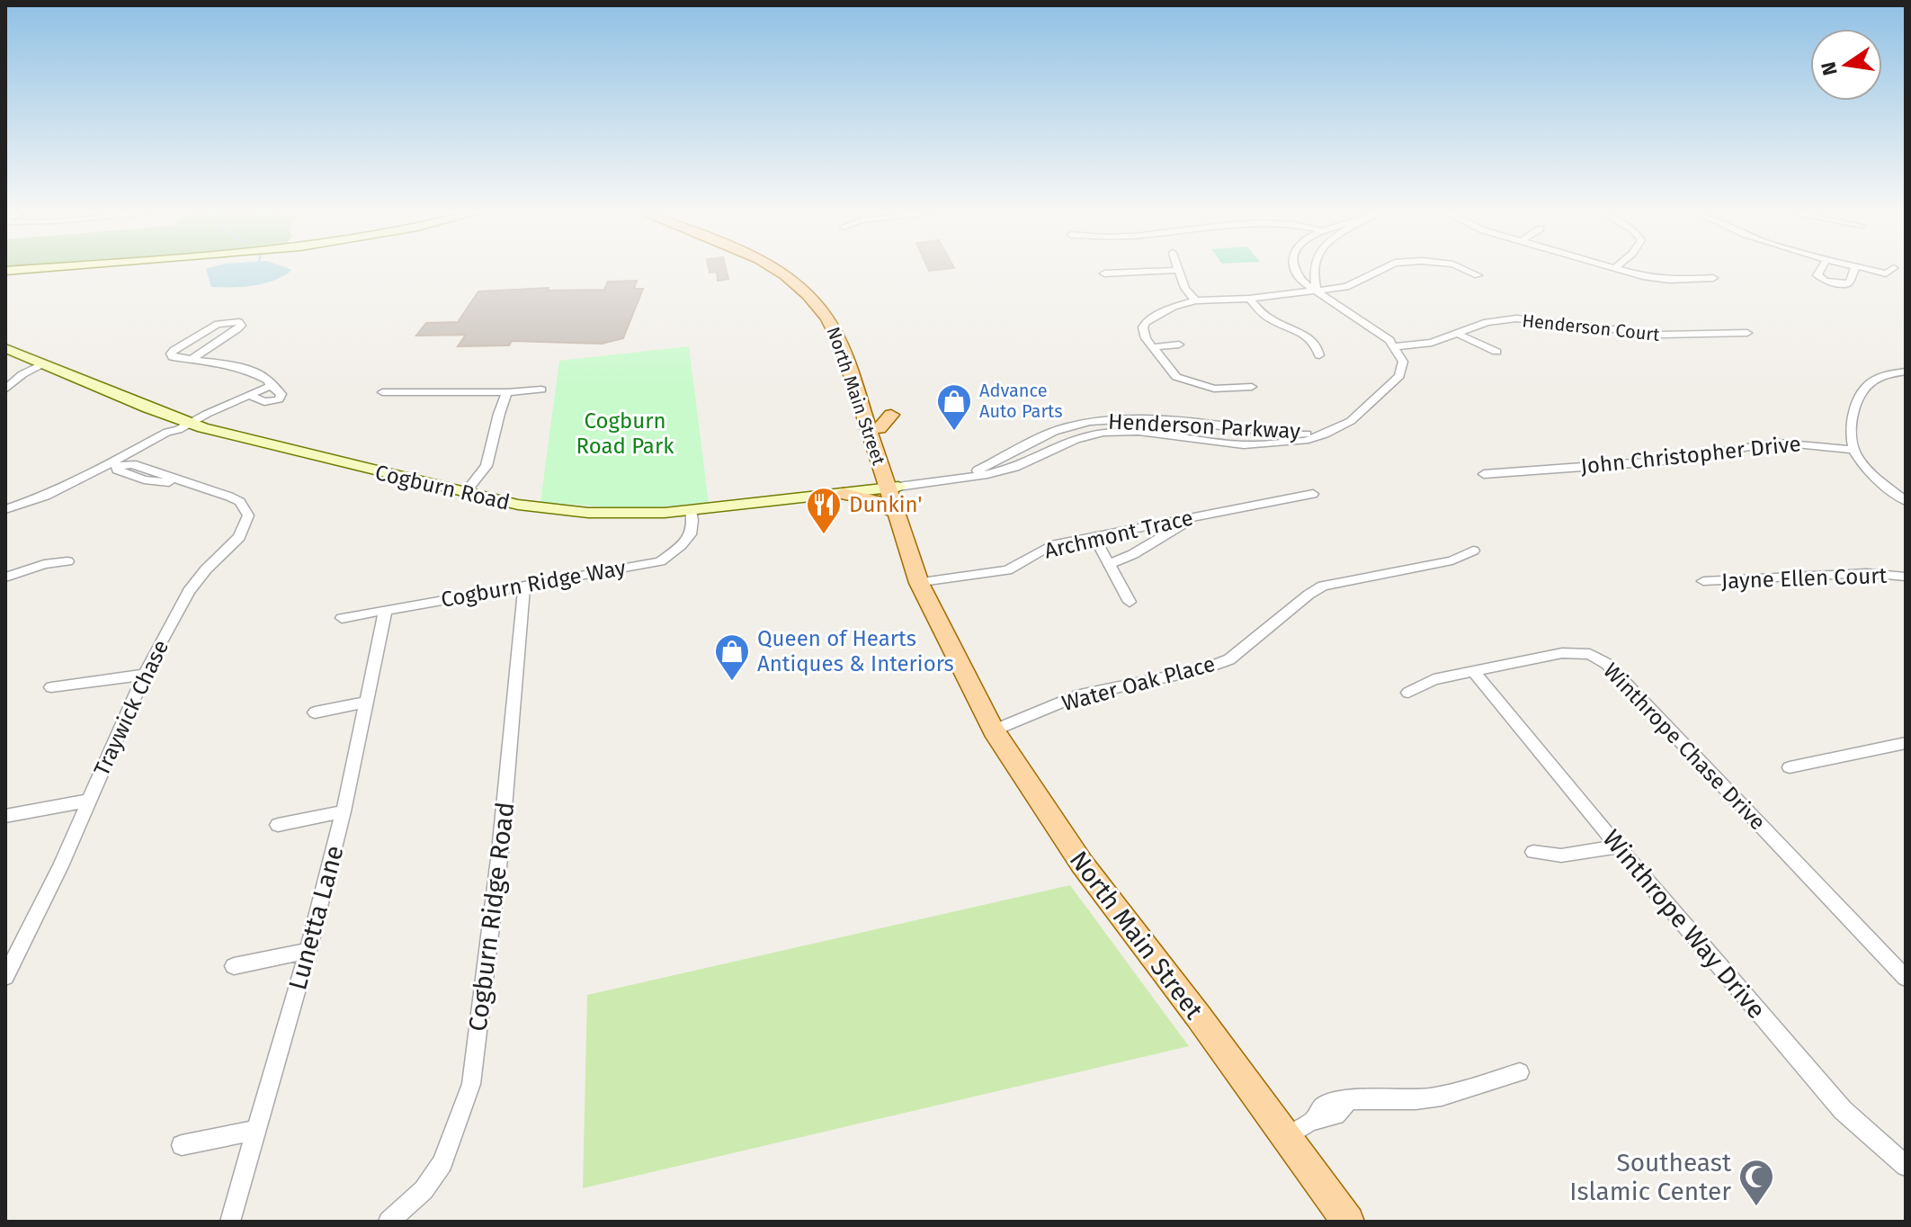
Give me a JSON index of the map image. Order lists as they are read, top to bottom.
{
  "streets": {
    "main road": ["North Main Street"],
    "street": [
      "Henderson Court",
      "Henderson Parkway",
      "John Christopher Drive",
      "Cogburn Road",
      "Archmont Trace",
      "Jayne Ellen Court",
      "Cogburn Ridge Way",
      "Water Oak Place",
      "Traywick Chase",
      "Winthrope Chase Drive",
      "Cogburn Ridge Road",
      "Lunetta Lane",
      "Winthrope Way Drive"
    ]
  },
  "crossings": [
    ["Henderson Court", "Henderson Parkway"],
    ["North Main Street", "Henderson Parkway"],
    ["North Main Street", "Cogburn Road"],
    ["North Main Street", "Archmont Trace"],
    ["North Main Street", "Water Oak Place"],
    ["Henderson Parkway", "Cogburn Road"],
    ["Cogburn Road", "Cogburn Ridge Way"],
    ["Cogburn Ridge Way", "Cogburn Ridge Road"],
    ["Cogburn Ridge Way", "Lunetta Lane"],
    ["Winthrope Chase Drive", "Winthrope Way Drive"]
  ],
  "parks": ["Cogburn Road Park"],
  "places": {
    "shop": ["Advance Auto Parts", "Queen of Hearts Antiques & Interiors"],
    "restaurant": ["Dunkin'"],
    "mosque": ["Southeast Islamic Center"]
  },
  "north": "left"
}
